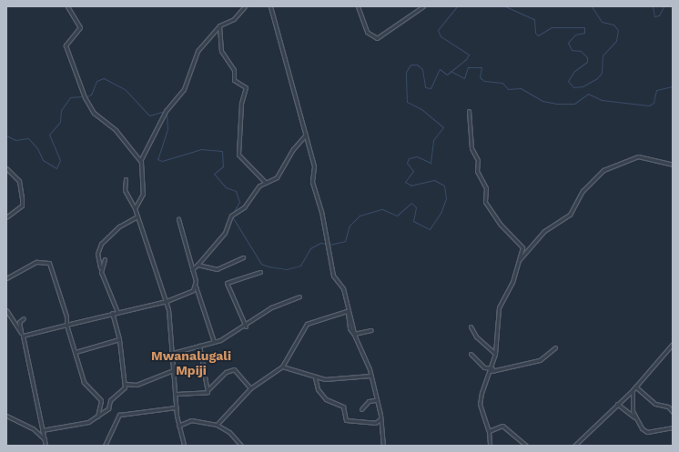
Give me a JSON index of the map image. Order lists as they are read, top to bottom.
{
  "districts": ["Mwanalugali Mpiji"]
}
